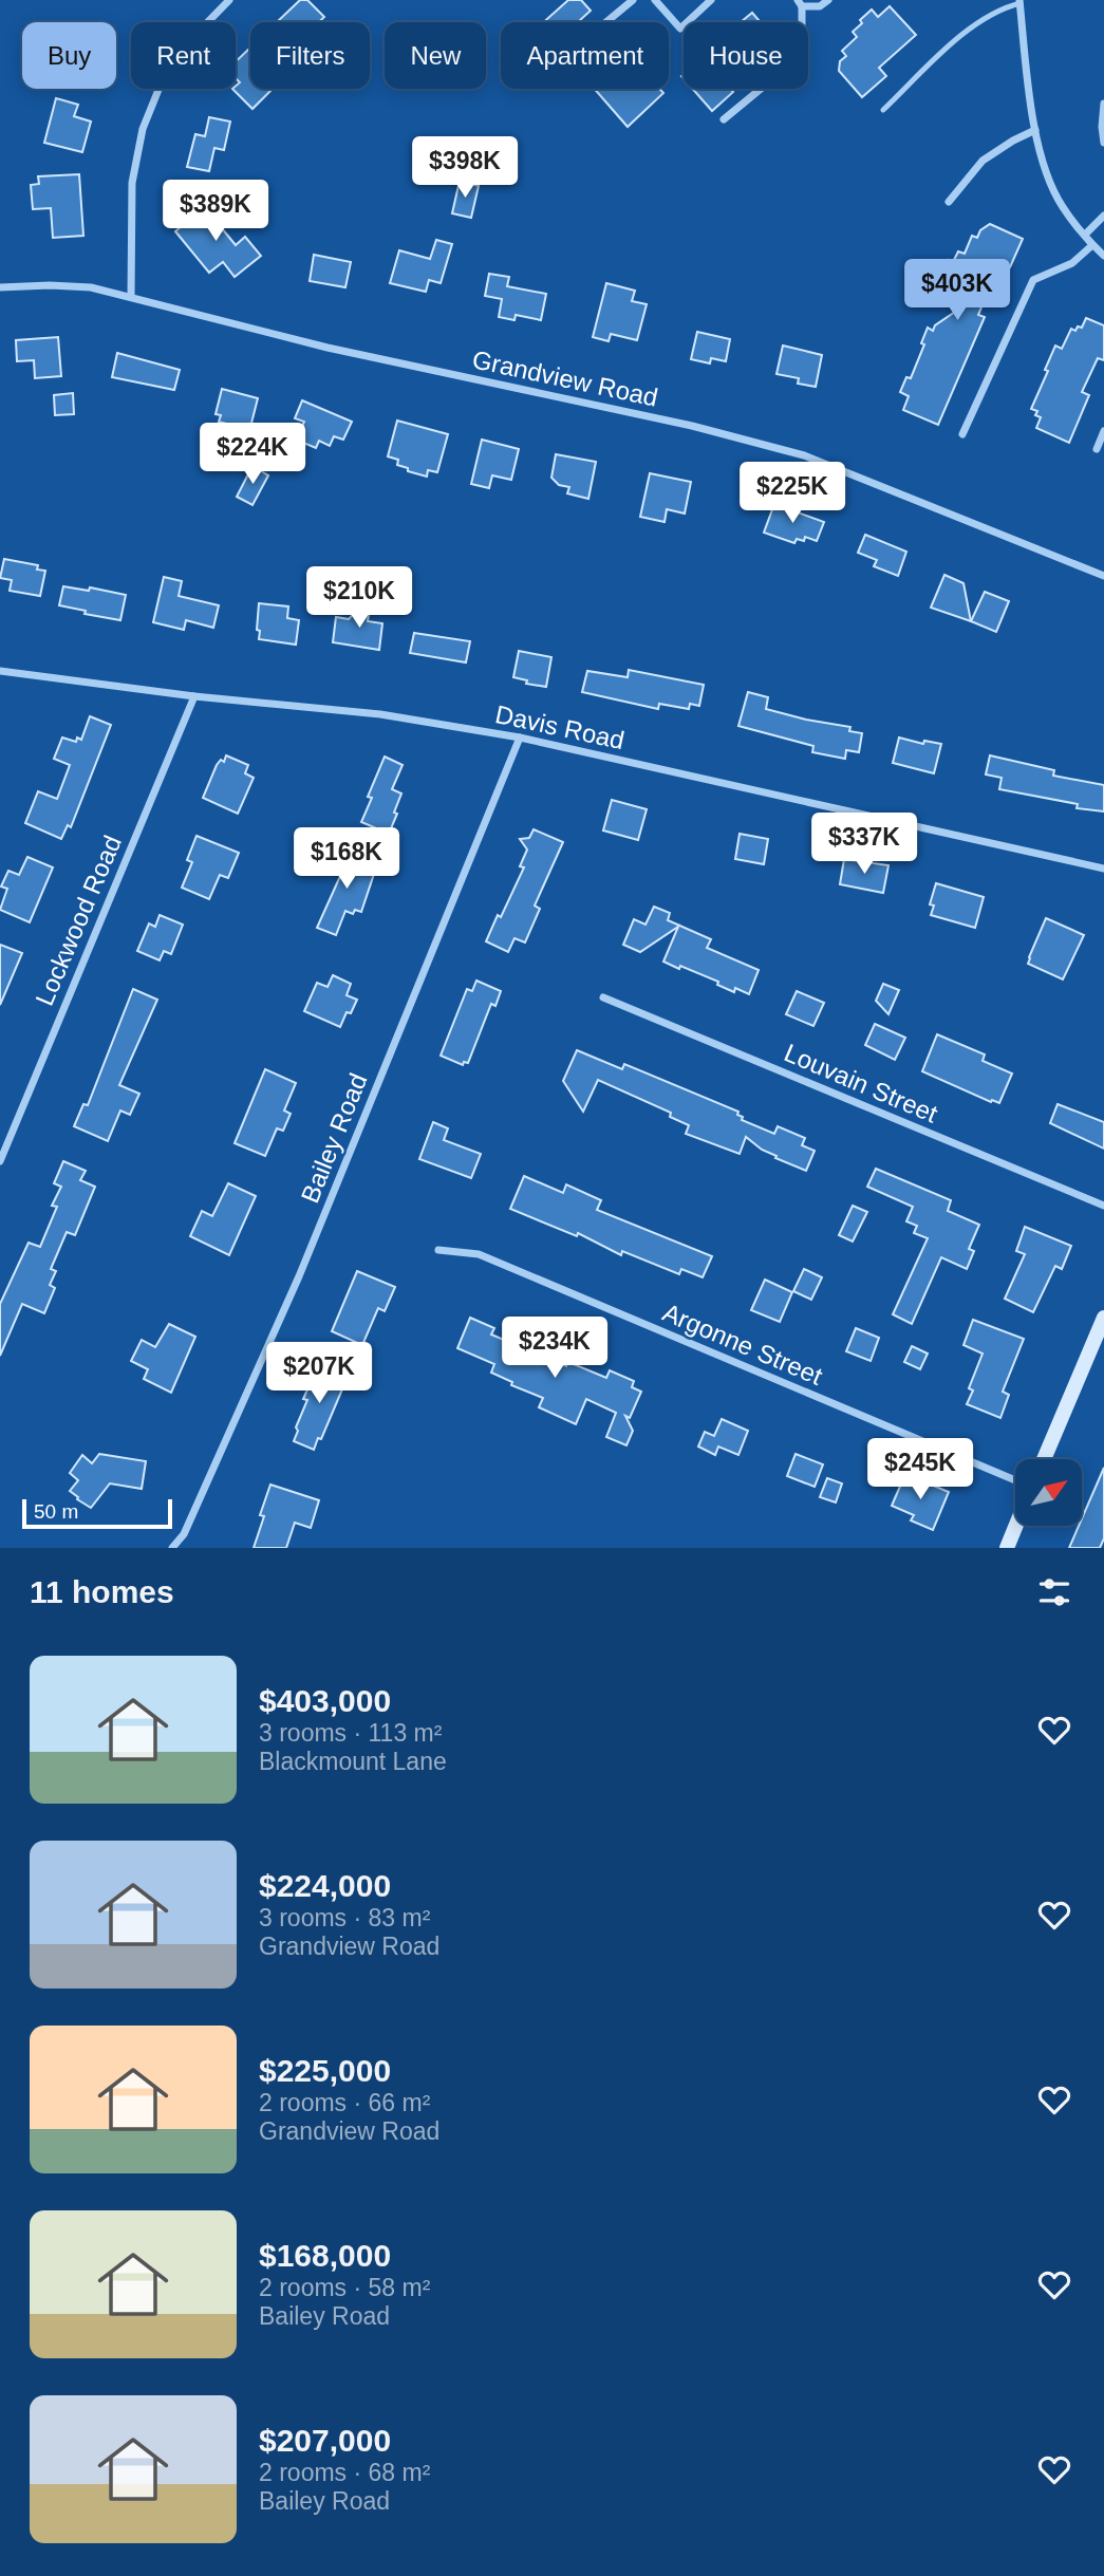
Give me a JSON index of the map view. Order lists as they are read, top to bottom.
{
  "streets": {
    "street": [
      "Grandview Road",
      "Davis Road",
      "Lockwood Road",
      "Louvain Street",
      "Bailey Road",
      "Argonne Street"
    ]
  },
  "crossings": [
    ["Davis Road", "Lockwood Road"],
    ["Davis Road", "Bailey Road"]
  ],
  "scale_bar": "50 m",
  "north": "top right",
  "page": {
    "chip": [
      "Buy",
      "Rent",
      "Filters",
      "New",
      "Apartment",
      "House"
    ],
    "price": [
      "$398K",
      "$389K",
      "$403K",
      "$224K",
      "$225K",
      "$210K",
      "$337K",
      "$168K",
      "$234K",
      "$207K",
      "$245K"
    ],
    "scale": "50 m",
    "heading": "11 homes",
    "list": [
      {
        "name": "$403,000",
        "note": "3 rooms · 113 m² · Blackmount Lane"
      },
      {
        "name": "$224,000",
        "note": "3 rooms · 83 m² · Grandview Road"
      },
      {
        "name": "$225,000",
        "note": "2 rooms · 66 m² · Grandview Road"
      },
      {
        "name": "$168,000",
        "note": "2 rooms · 58 m² · Bailey Road"
      },
      {
        "name": "$207,000",
        "note": "2 rooms · 68 m² · Bailey Road"
      }
    ]
  }
}
